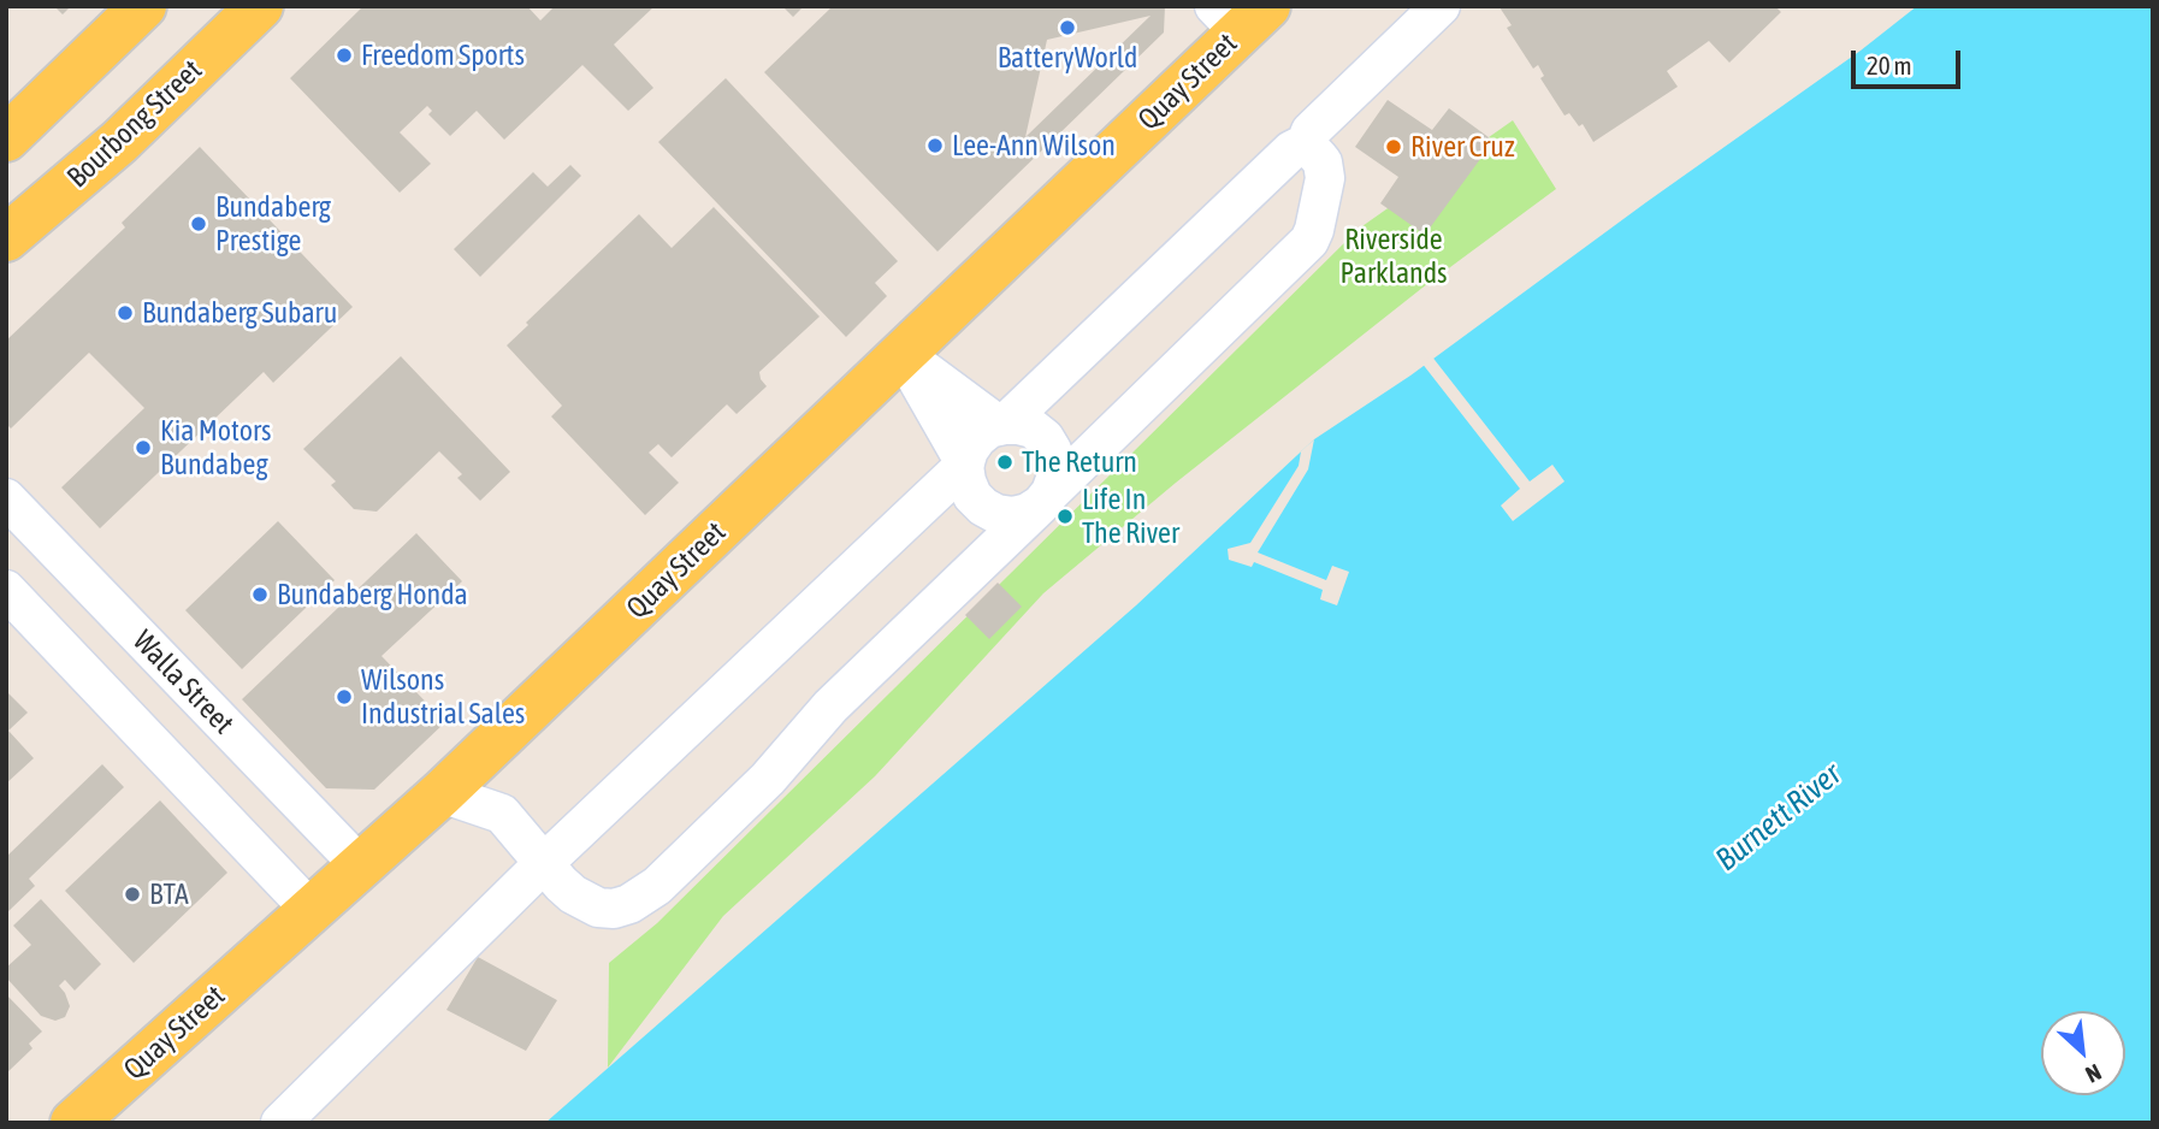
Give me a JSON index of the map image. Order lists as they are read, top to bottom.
{
  "streets": {
    "main road": ["Quay Street", "Bourbong Street"],
    "street": ["Walla Street"]
  },
  "crossings": [
    ["Quay Street", "Walla Street"]
  ],
  "water": ["Burnett River"],
  "parks": ["Riverside Parklands"],
  "places": [
    "BatteryWorld",
    "Freedom Sports",
    "Lee-Ann Wilson",
    "River Cruz",
    "Bundaberg Prestige",
    "Bundaberg Subaru",
    "Kia Motors Bundabeg",
    "The Return",
    "Life In The River",
    "Bundaberg Honda",
    "Wilsons Industrial Sales",
    "BTA"
  ],
  "scale_bar": "20 m",
  "north": "bottom right"
}
